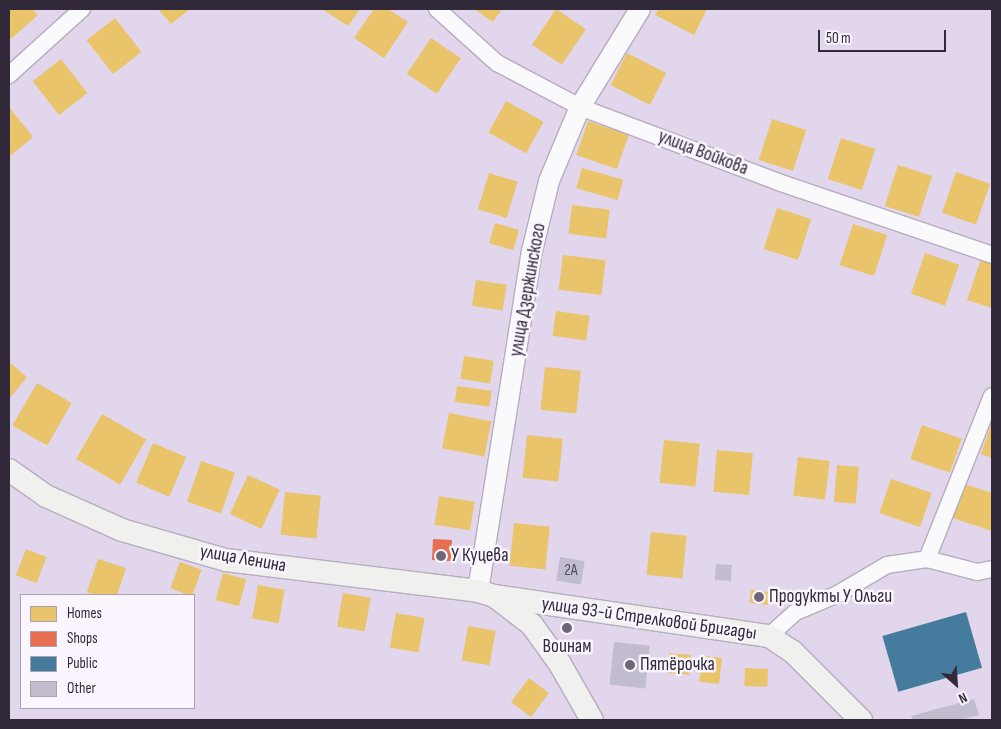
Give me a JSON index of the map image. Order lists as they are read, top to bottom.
{
  "streets": {
    "main road": ["улица Ленина", "улица 93-й Стрелковой Бригады"],
    "street": ["улица Войкова", "улица Дзержинского"]
  },
  "crossings": [
    ["улица Войкова", "улица Дзержинского"],
    ["улица Дзержинского", "улица Ленина"],
    ["улица Дзержинского", "улица 93-й Стрелковой Бригады"],
    ["улица Ленина", "улица 93-й Стрелковой Бригады"]
  ],
  "places": [
    "У Куцева",
    "Продукты У Ольги",
    "Воинам",
    "Пятёрочка"
  ],
  "house_numbers": ["2А"],
  "legend": [
    "Homes",
    "Shops",
    "Public",
    "Other"
  ],
  "scale_bar": "50 m",
  "north": "bottom right"
}
